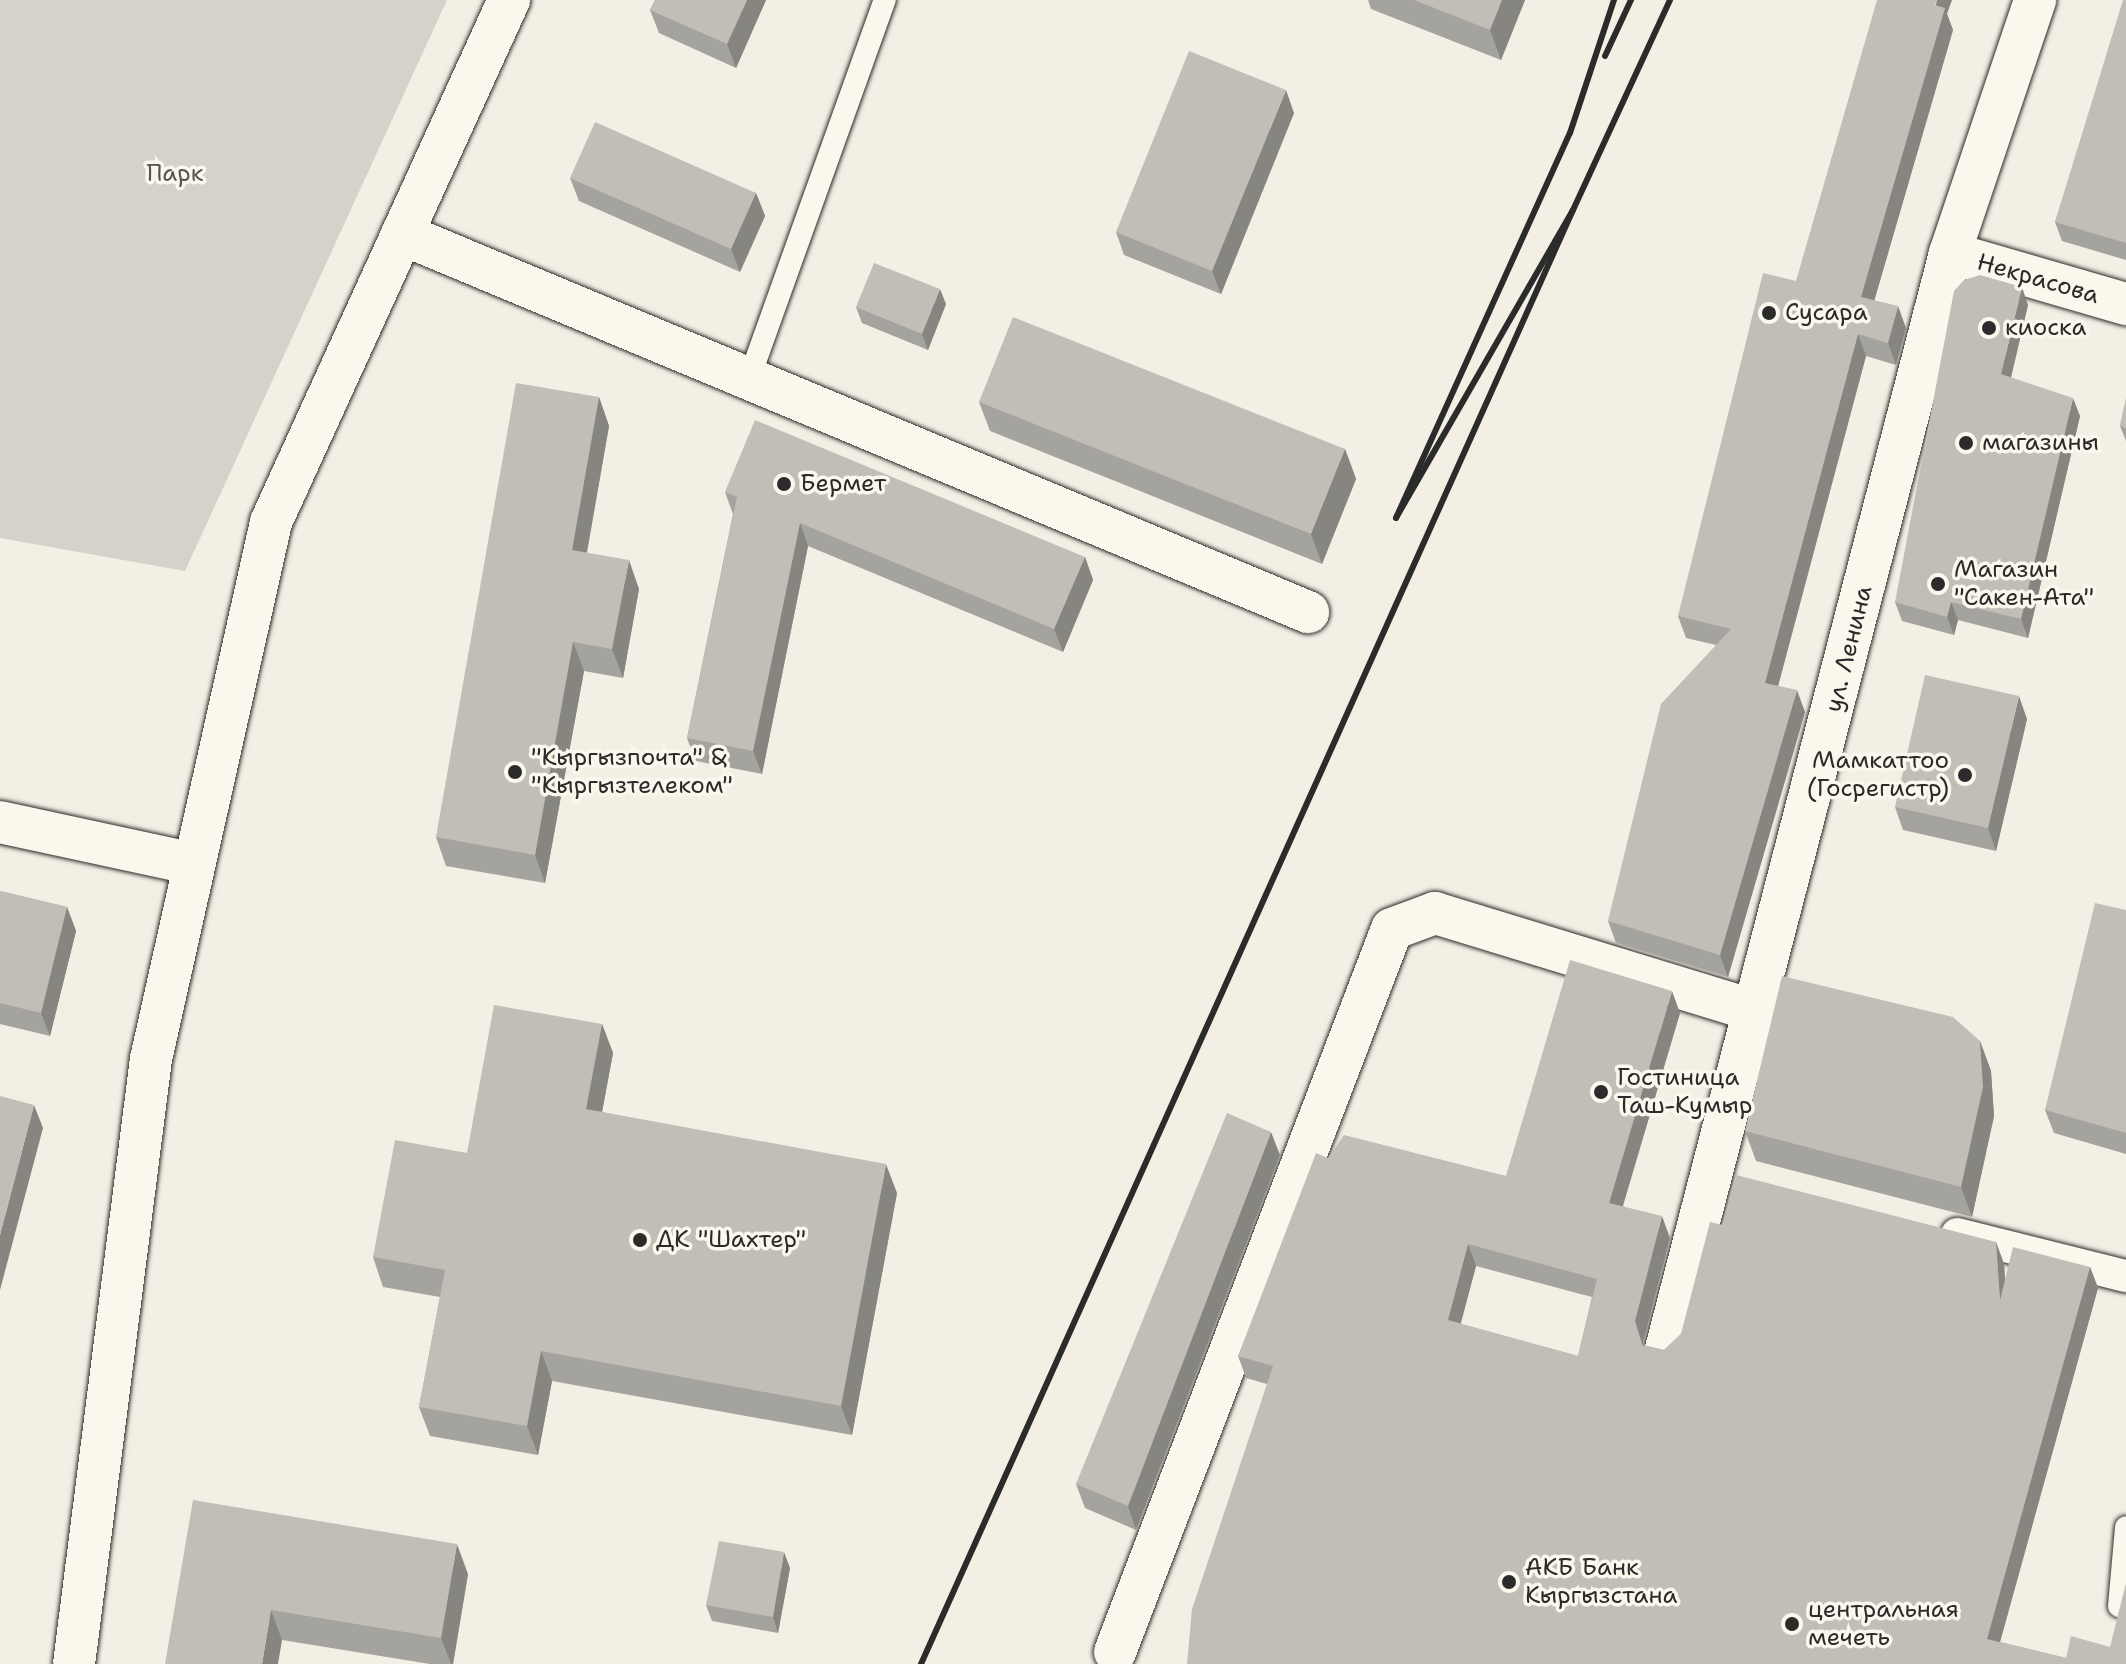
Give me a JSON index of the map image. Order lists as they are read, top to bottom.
{
  "streets": {
    "street": ["Некрасова", "ул. Ленина"]
  },
  "crossings": [
    ["Некрасова", "ул. Ленина"]
  ],
  "parks": ["Парк"],
  "places": [
    "Сусара",
    "киоска",
    "магазины",
    "Бермет",
    "Магазин \"Сакен-Ата\"",
    "\"Кыргызпочта\" & \"Кыргызтелеком\"",
    "Мамкаттоо (Госрегистр)",
    "Гостиница Таш-Кумыр",
    "ДК \"Шахтер\"",
    "АКБ Банк Кыргызстана",
    "центральная мечеть"
  ]
}
